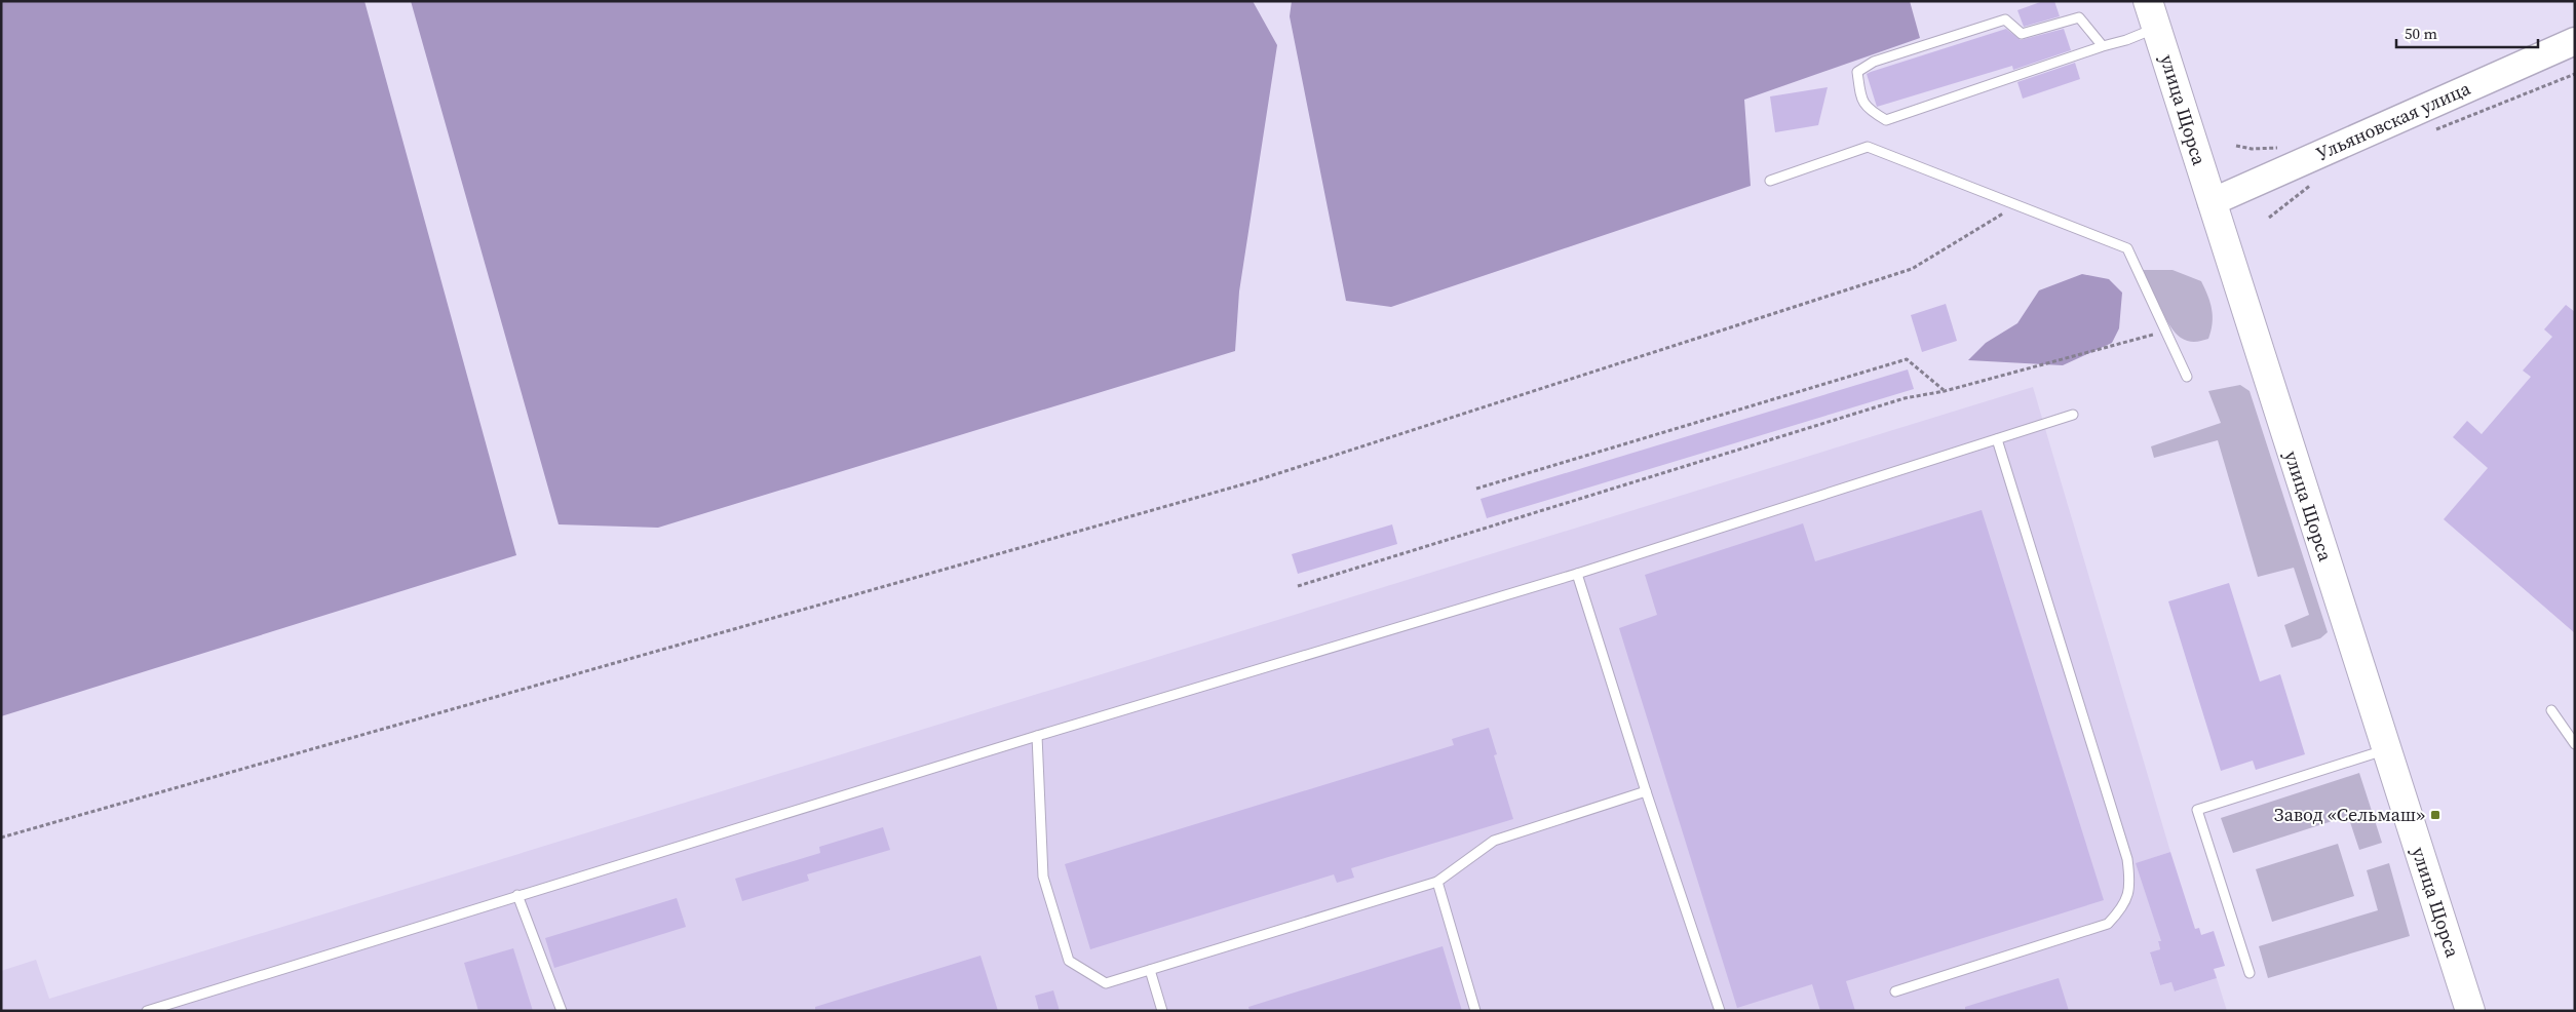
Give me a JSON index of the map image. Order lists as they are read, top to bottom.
{
  "streets": {
    "main road": ["улица Щорса", "Ульяновская улица"]
  },
  "crossings": [
    ["улица Щорса", "Ульяновская улица"]
  ],
  "places": {
    "transit": ["Завод «Сельмаш»"]
  },
  "scale_bar": "50 m"
}
